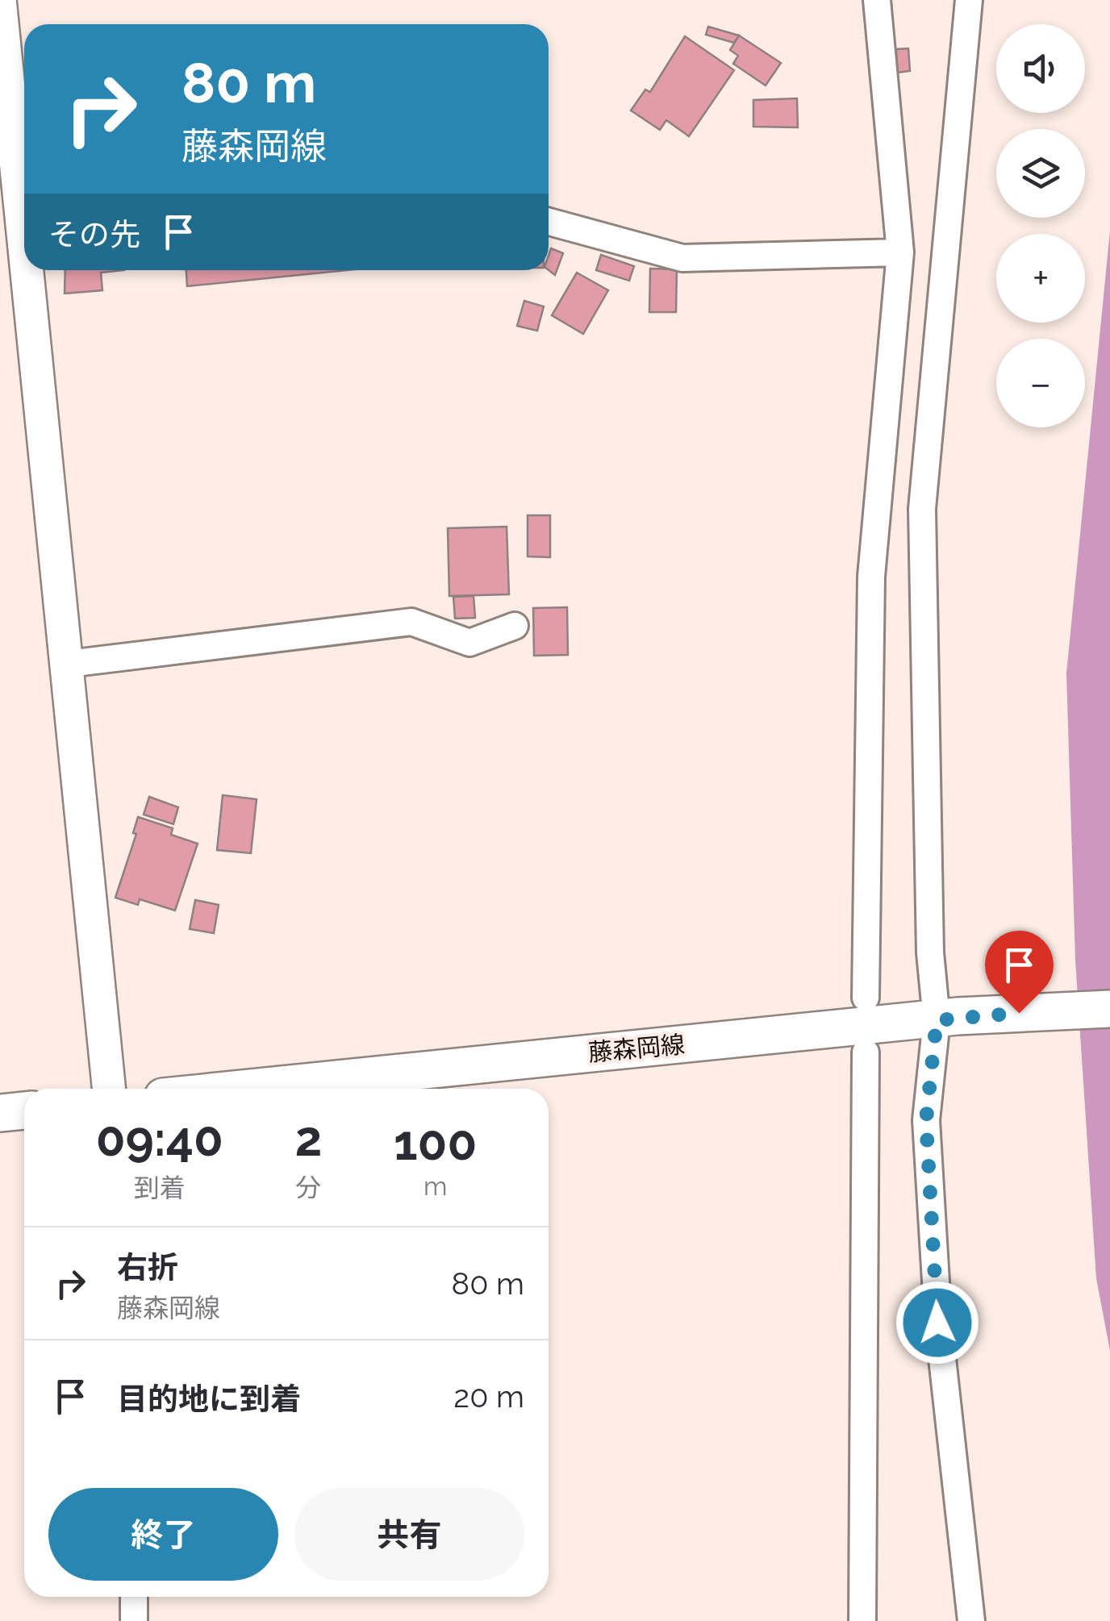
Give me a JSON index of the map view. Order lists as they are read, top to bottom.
{
  "streets": {
    "main road": ["藤森岡線"]
  },
  "page": {
    "map_buttons": ["+", "−"],
    "turn": ["80 m", "藤森岡線"],
    "then": "その先",
    "eta": [
      "09:40",
      "到着",
      "2",
      "分",
      "100",
      "m"
    ],
    "list": [
      {
        "name": "右折",
        "note": "藤森岡線",
        "value": "80 m"
      },
      {
        "name": "目的地に到着",
        "value": "20 m"
      }
    ],
    "buttons": ["終了", "共有"]
  }
}
